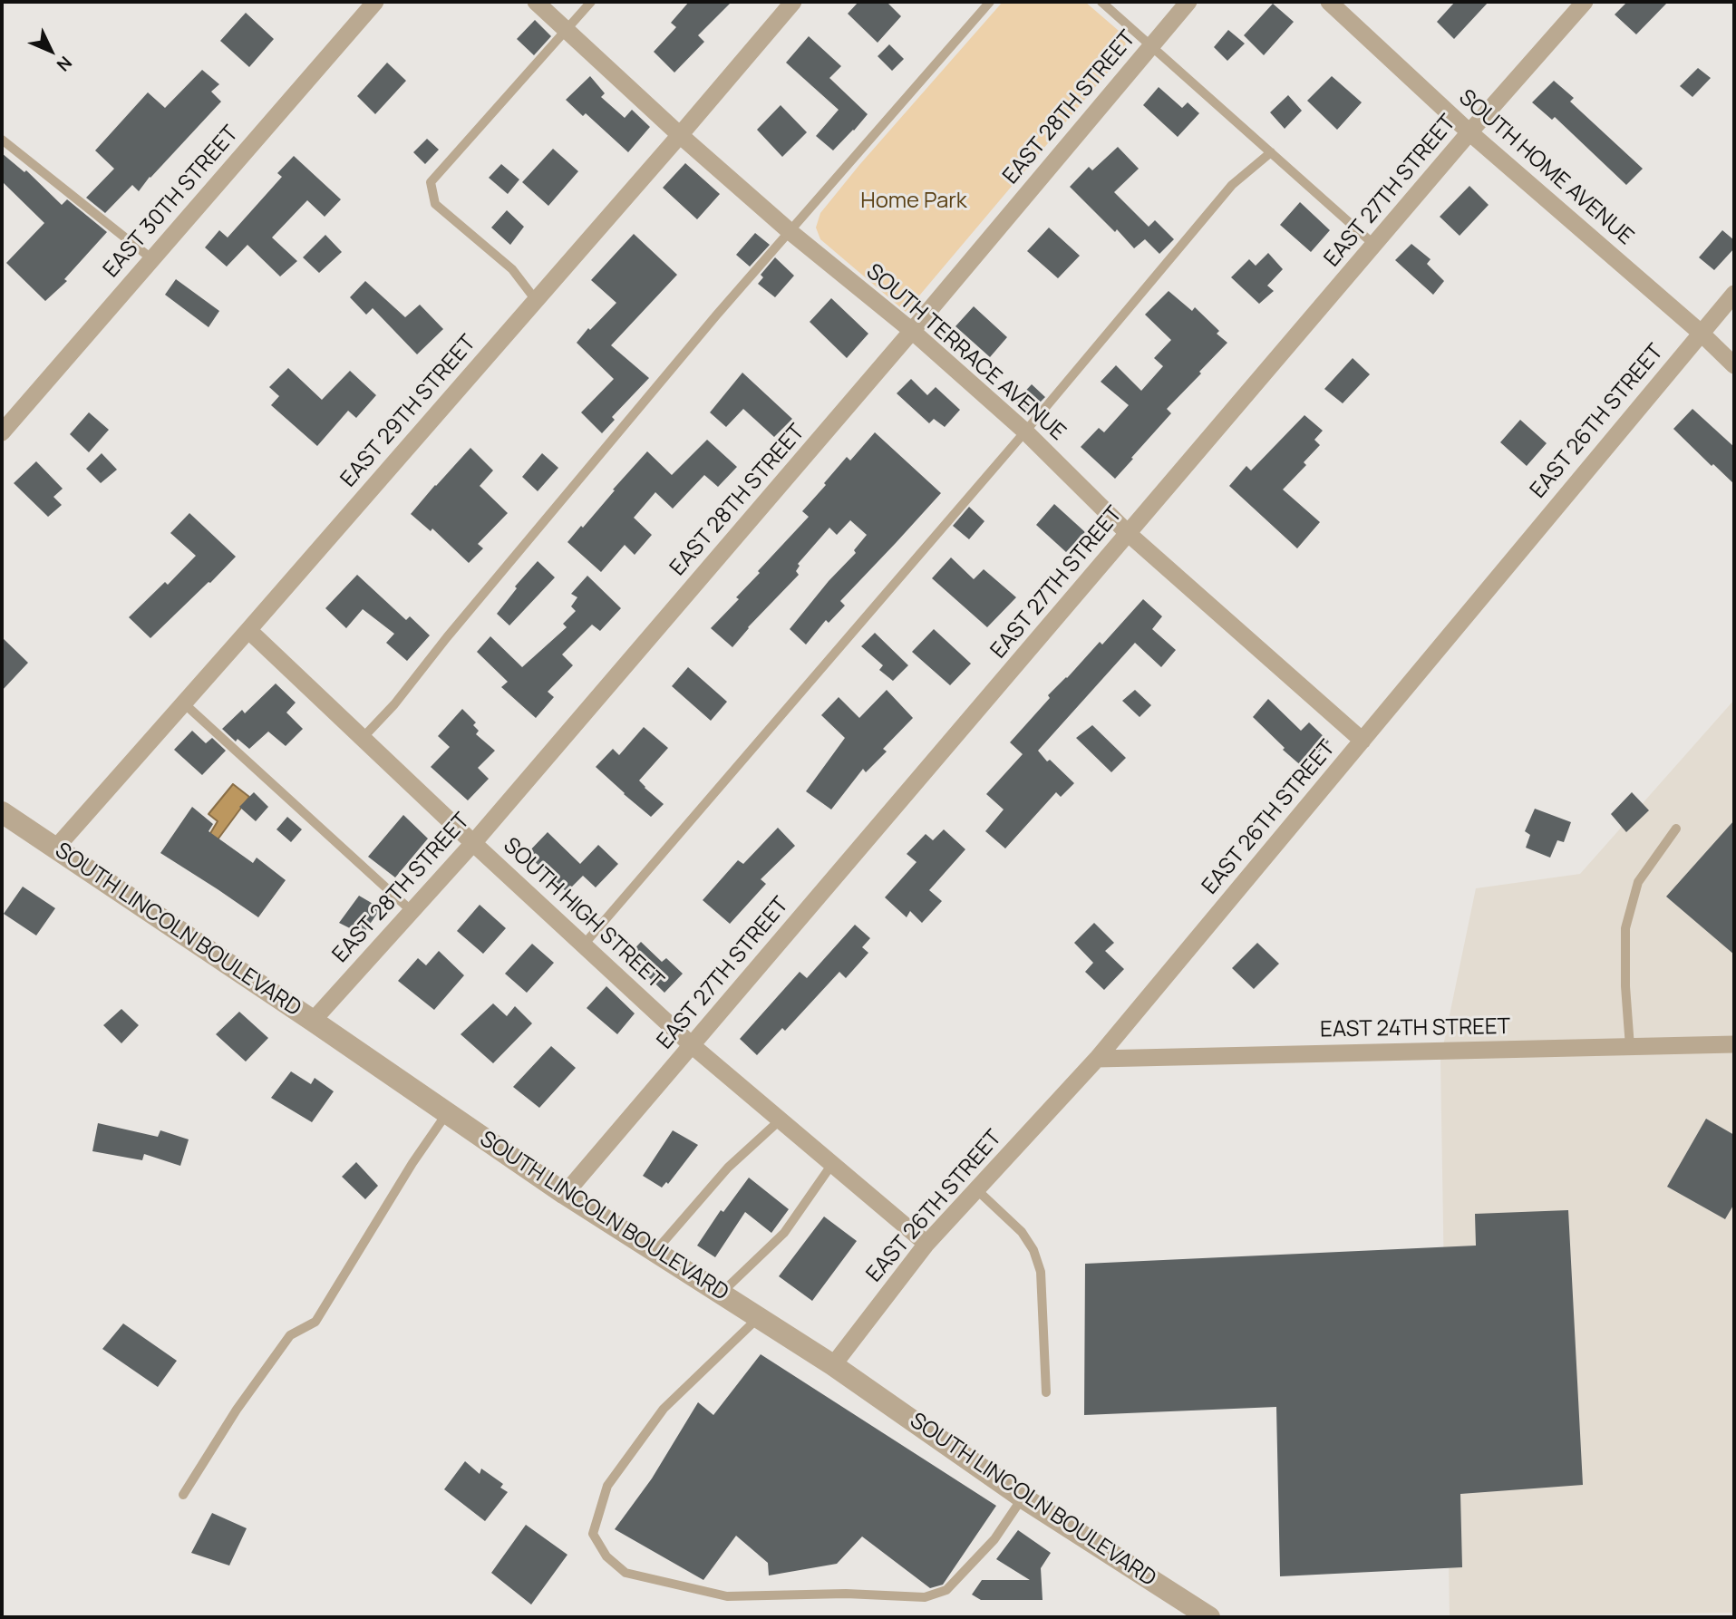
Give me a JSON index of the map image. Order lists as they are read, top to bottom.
{
  "streets": {
    "street": [
      "EAST 28TH STREET",
      "SOUTH HOME AVENUE",
      "EAST 27TH STREET",
      "EAST 30TH STREET",
      "SOUTH TERRACE AVENUE",
      "EAST 29TH STREET",
      "EAST 26TH STREET",
      "SOUTH HIGH STREET",
      "SOUTH LINCOLN BOULEVARD",
      "EAST 24TH STREET"
    ]
  },
  "crossings": [
    ["EAST 28TH STREET", "SOUTH TERRACE AVENUE"],
    ["EAST 28TH STREET", "SOUTH HIGH STREET"],
    ["EAST 28TH STREET", "SOUTH LINCOLN BOULEVARD"],
    ["SOUTH HOME AVENUE", "EAST 27TH STREET"],
    ["SOUTH HOME AVENUE", "EAST 26TH STREET"],
    ["EAST 27TH STREET", "SOUTH TERRACE AVENUE"],
    ["EAST 27TH STREET", "SOUTH HIGH STREET"],
    ["EAST 27TH STREET", "SOUTH LINCOLN BOULEVARD"],
    ["SOUTH TERRACE AVENUE", "EAST 29TH STREET"],
    ["SOUTH TERRACE AVENUE", "EAST 26TH STREET"],
    ["EAST 29TH STREET", "SOUTH HIGH STREET"],
    ["EAST 29TH STREET", "SOUTH LINCOLN BOULEVARD"],
    ["EAST 26TH STREET", "SOUTH HIGH STREET"],
    ["EAST 26TH STREET", "SOUTH LINCOLN BOULEVARD"],
    ["EAST 26TH STREET", "EAST 24TH STREET"]
  ],
  "parks": ["Home Park"],
  "north": "bottom right"
}
